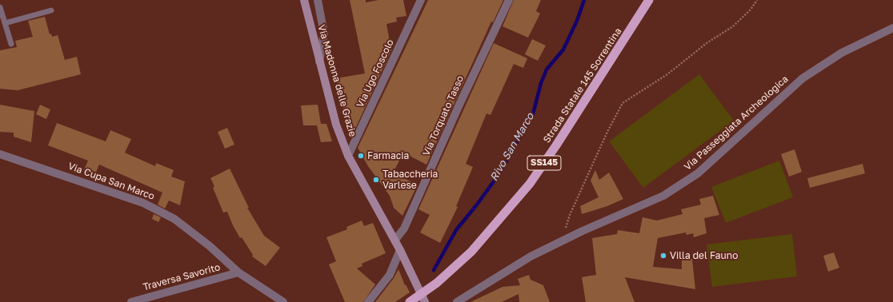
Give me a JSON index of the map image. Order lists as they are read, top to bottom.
{
  "streets": {
    "highway": ["Strada Statale 145 Sorrentina", "SS145"],
    "main road": ["Via Madonna delle Grazie"],
    "street": [
      "Via Ugo Foscolo",
      "Via Torquato Tasso",
      "Via Passeggiata Archeologica",
      "Via Cupa San Marco",
      "Traversa Savorito"
    ]
  },
  "crossings": [
    ["Via Ugo Foscolo", "Via Madonna delle Grazie"],
    ["Via Madonna delle Grazie", "Via Torquato Tasso"],
    ["Via Cupa San Marco", "Traversa Savorito"]
  ],
  "water": ["Rivo San Marco"],
  "places": ["Farmacia", "Tabaccheria Varlese", "Villa del Fauno"]
}
